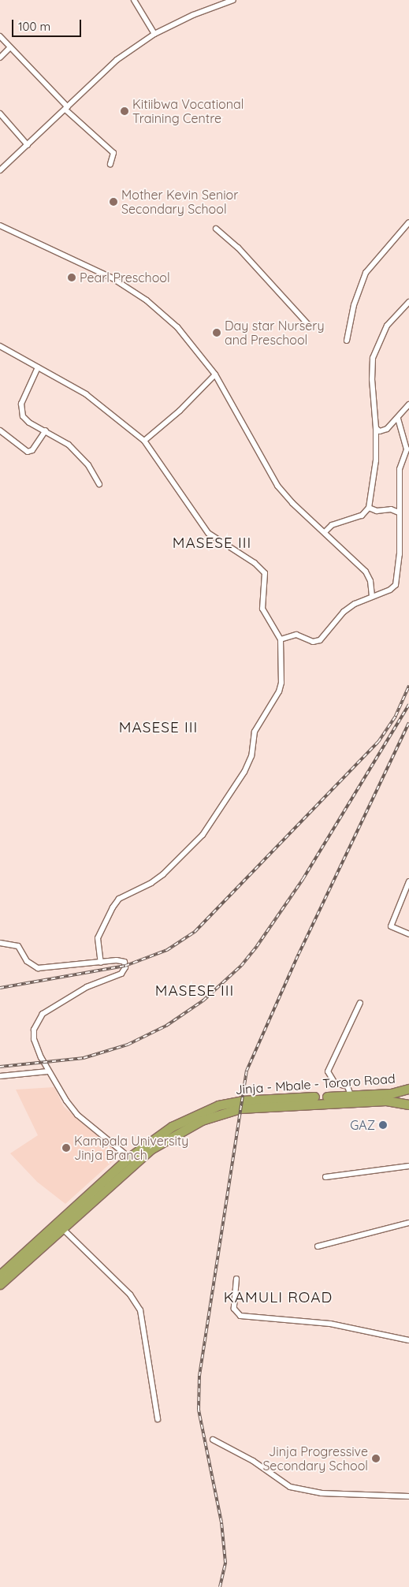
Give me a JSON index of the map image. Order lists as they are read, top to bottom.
{
  "streets": {
    "highway": ["Jinja - Mbale - Tororo Road"]
  },
  "districts": [
    "MASESE III",
    "MASESE III",
    "MASESE III",
    "KAMULI ROAD"
  ],
  "places": [
    "Kitiibwa Vocational Training Centre",
    "Mother Kevin Senior Secondary School",
    "Pearl Preschool",
    "Day star Nursery and Preschool",
    "GAZ",
    "Kampala University Jinja Branch",
    "Jinja Progressive Secondary School"
  ],
  "scale_bar": "100 m"
}
